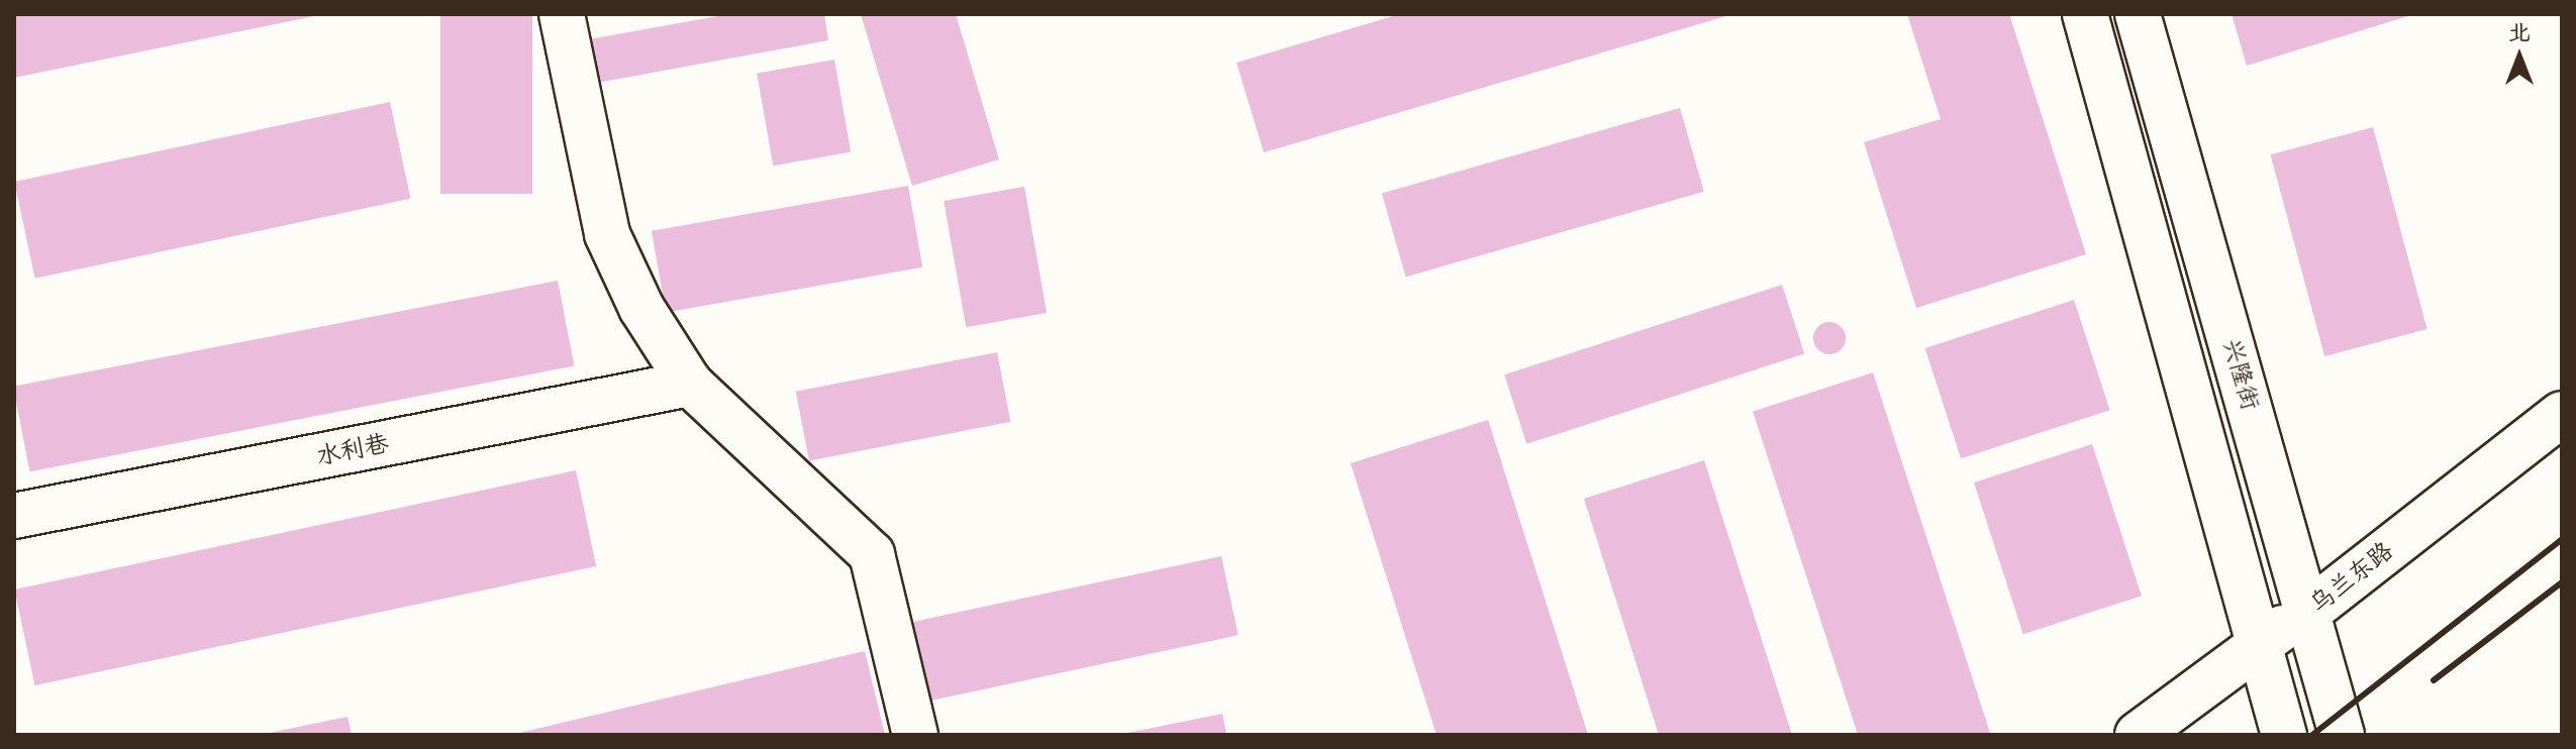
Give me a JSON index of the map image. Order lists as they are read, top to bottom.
{
  "streets": {
    "street": ["兴隆街", "水利巷", "乌兰东路"]
  },
  "crossings": [
    ["兴隆街", "乌兰东路"]
  ],
  "north": "top"
}
